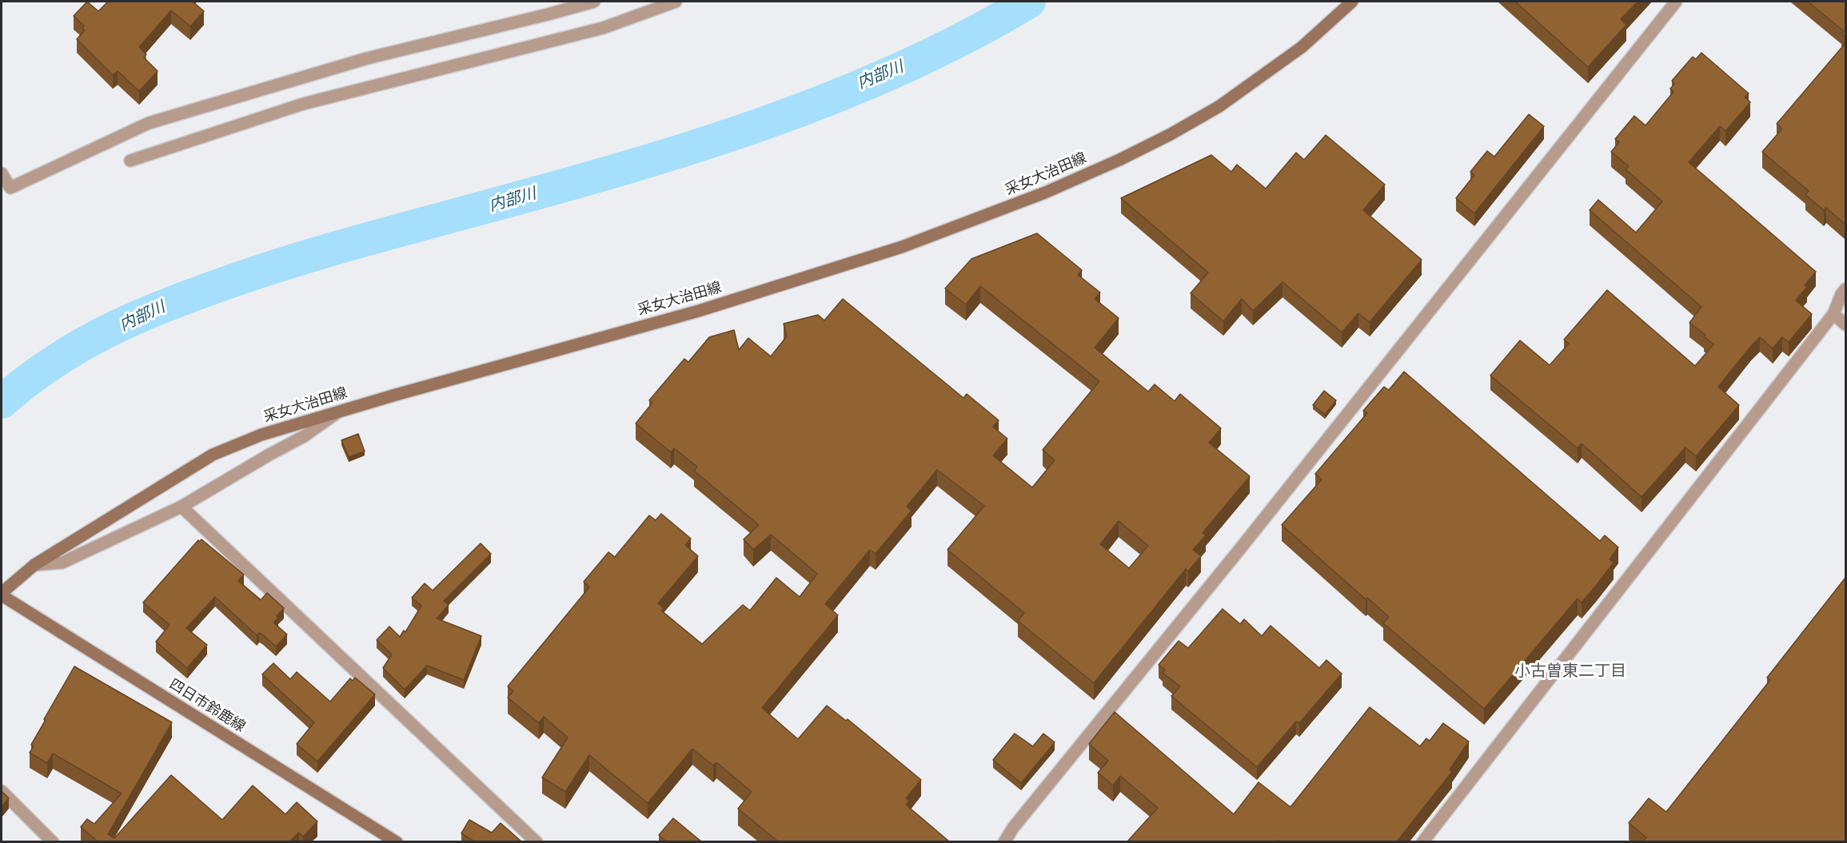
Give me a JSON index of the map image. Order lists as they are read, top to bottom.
{
  "streets": {
    "main road": ["采女大治田線", "四日市鈴鹿線"]
  },
  "crossings": [
    ["采女大治田線", "四日市鈴鹿線"]
  ],
  "districts": ["小古曽東二丁目"],
  "water": ["内部川"]
}
